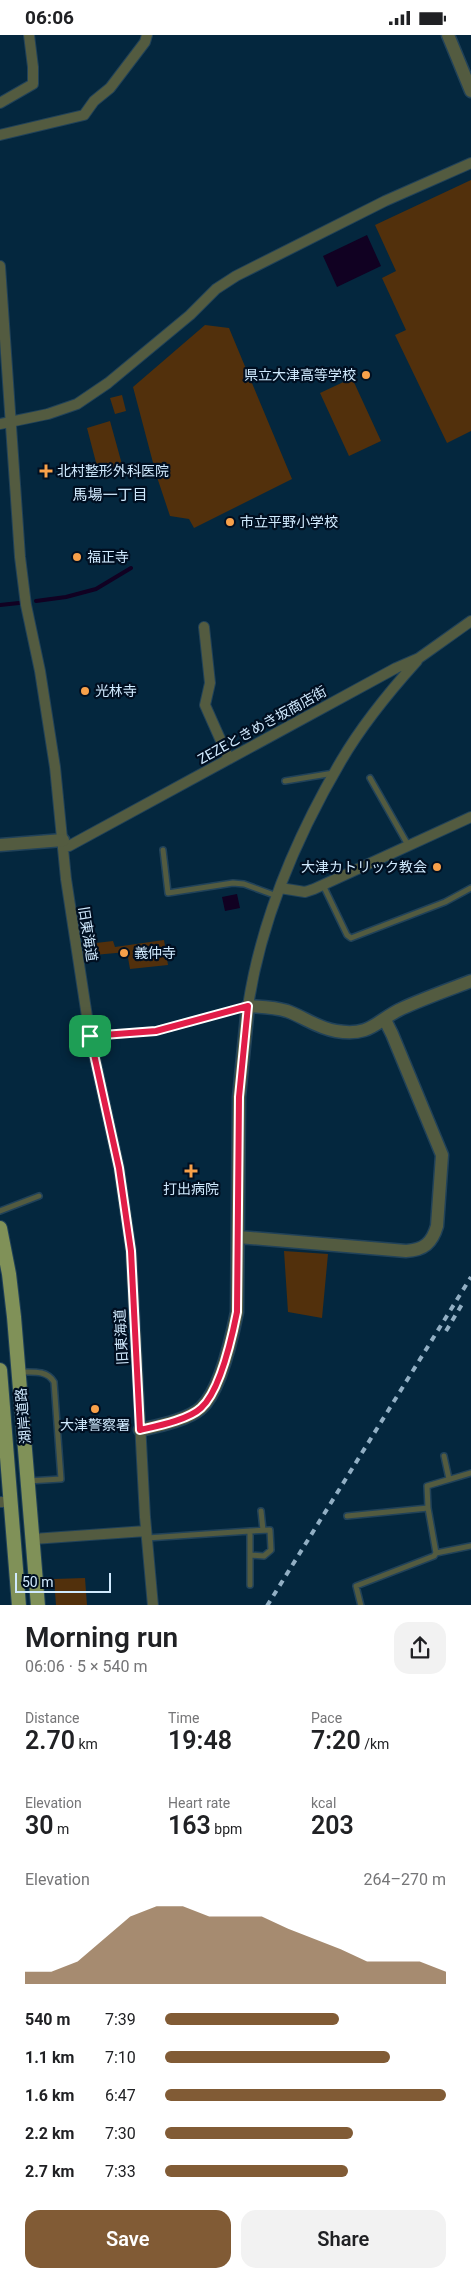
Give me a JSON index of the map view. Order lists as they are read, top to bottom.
{
  "streets": {
    "main road": ["湖岸道路"],
    "street": ["ZEZEときめき坂商店街", "旧東海道"]
  },
  "crossings": [
    ["ZEZEときめき坂商店街", "旧東海道"]
  ],
  "districts": ["馬場一丁目"],
  "places": {
    "other": [
      "県立大津高等学校",
      "市立平野小学校",
      "福正寺",
      "光林寺",
      "大津カトリック教会",
      "義仲寺",
      "大津警察署"
    ],
    "health": ["北村整形外科医院", "打出病院"]
  },
  "scale_bar": "50 m",
  "page": {
    "status": "06:06",
    "scale": "50 m",
    "heading": ["Morning run", "06:06 · 5 × 540 m"],
    "stats": [
      ["Distance", "2.70 km"],
      ["Time", "19:48"],
      ["Pace", "7:20 /km"],
      ["Elevation", "30 m"],
      ["Heart rate", "163 bpm"],
      ["kcal", "203"]
    ],
    "chart": ["Elevation", "264–270 m"],
    "list": [
      {
        "name": "540 m",
        "note": "7:39"
      },
      {
        "name": "1.1 km",
        "note": "7:10"
      },
      {
        "name": "1.6 km",
        "note": "6:47"
      },
      {
        "name": "2.2 km",
        "note": "7:30"
      },
      {
        "name": "2.7 km",
        "note": "7:33"
      }
    ],
    "buttons": ["Save", "Share"]
  }
}
